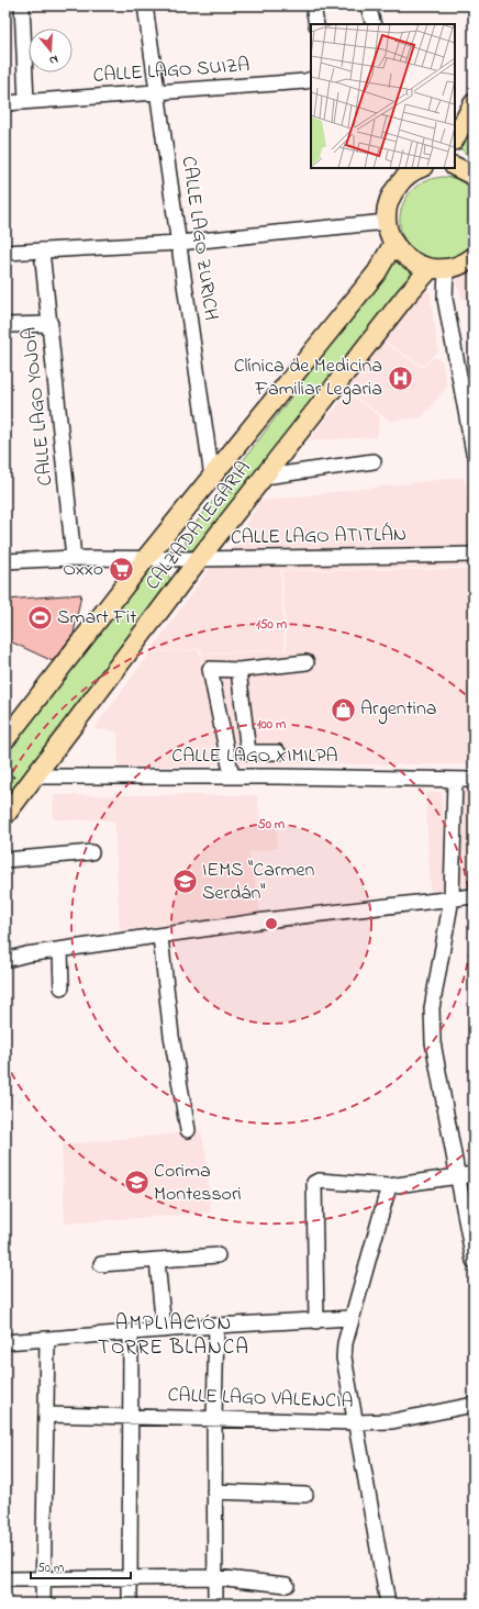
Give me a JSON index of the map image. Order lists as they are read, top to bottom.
{
  "streets": {
    "main road": ["CALZADA LEGARIA"],
    "street": [
      "CALLE LAGO SUIZA",
      "CALLE LAGO ZURICH",
      "CALLE LAGO YOJOA",
      "CALLE LAGO ATITLÁN",
      "CALLE LAGO XIMILPA",
      "CALLE LAGO VALENCIA"
    ]
  },
  "crossings": [
    ["CALLE LAGO SUIZA", "CALLE LAGO ZURICH"],
    ["CALLE LAGO ZURICH", "CALZADA LEGARIA"],
    ["CALLE LAGO YOJOA", "CALLE LAGO ATITLÁN"],
    ["CALZADA LEGARIA", "CALLE LAGO ATITLÁN"],
    ["CALZADA LEGARIA", "CALLE LAGO XIMILPA"]
  ],
  "districts": ["AMPLIACIÓN TORRE BLANCA"],
  "places": {
    "hospital": ["Clínica de Medicina Familiar Legaria"],
    "supermarket": ["Oxxo"],
    "sports": ["Smart Fit"],
    "shop": ["Argentina"],
    "school or university": ["IEMS \"Carmen Serdán\"", "Corima Montessori"]
  },
  "scale_bar": "50 m",
  "north": "bottom",
  "rings": ["150 m", "100 m", "50 m"]
}
